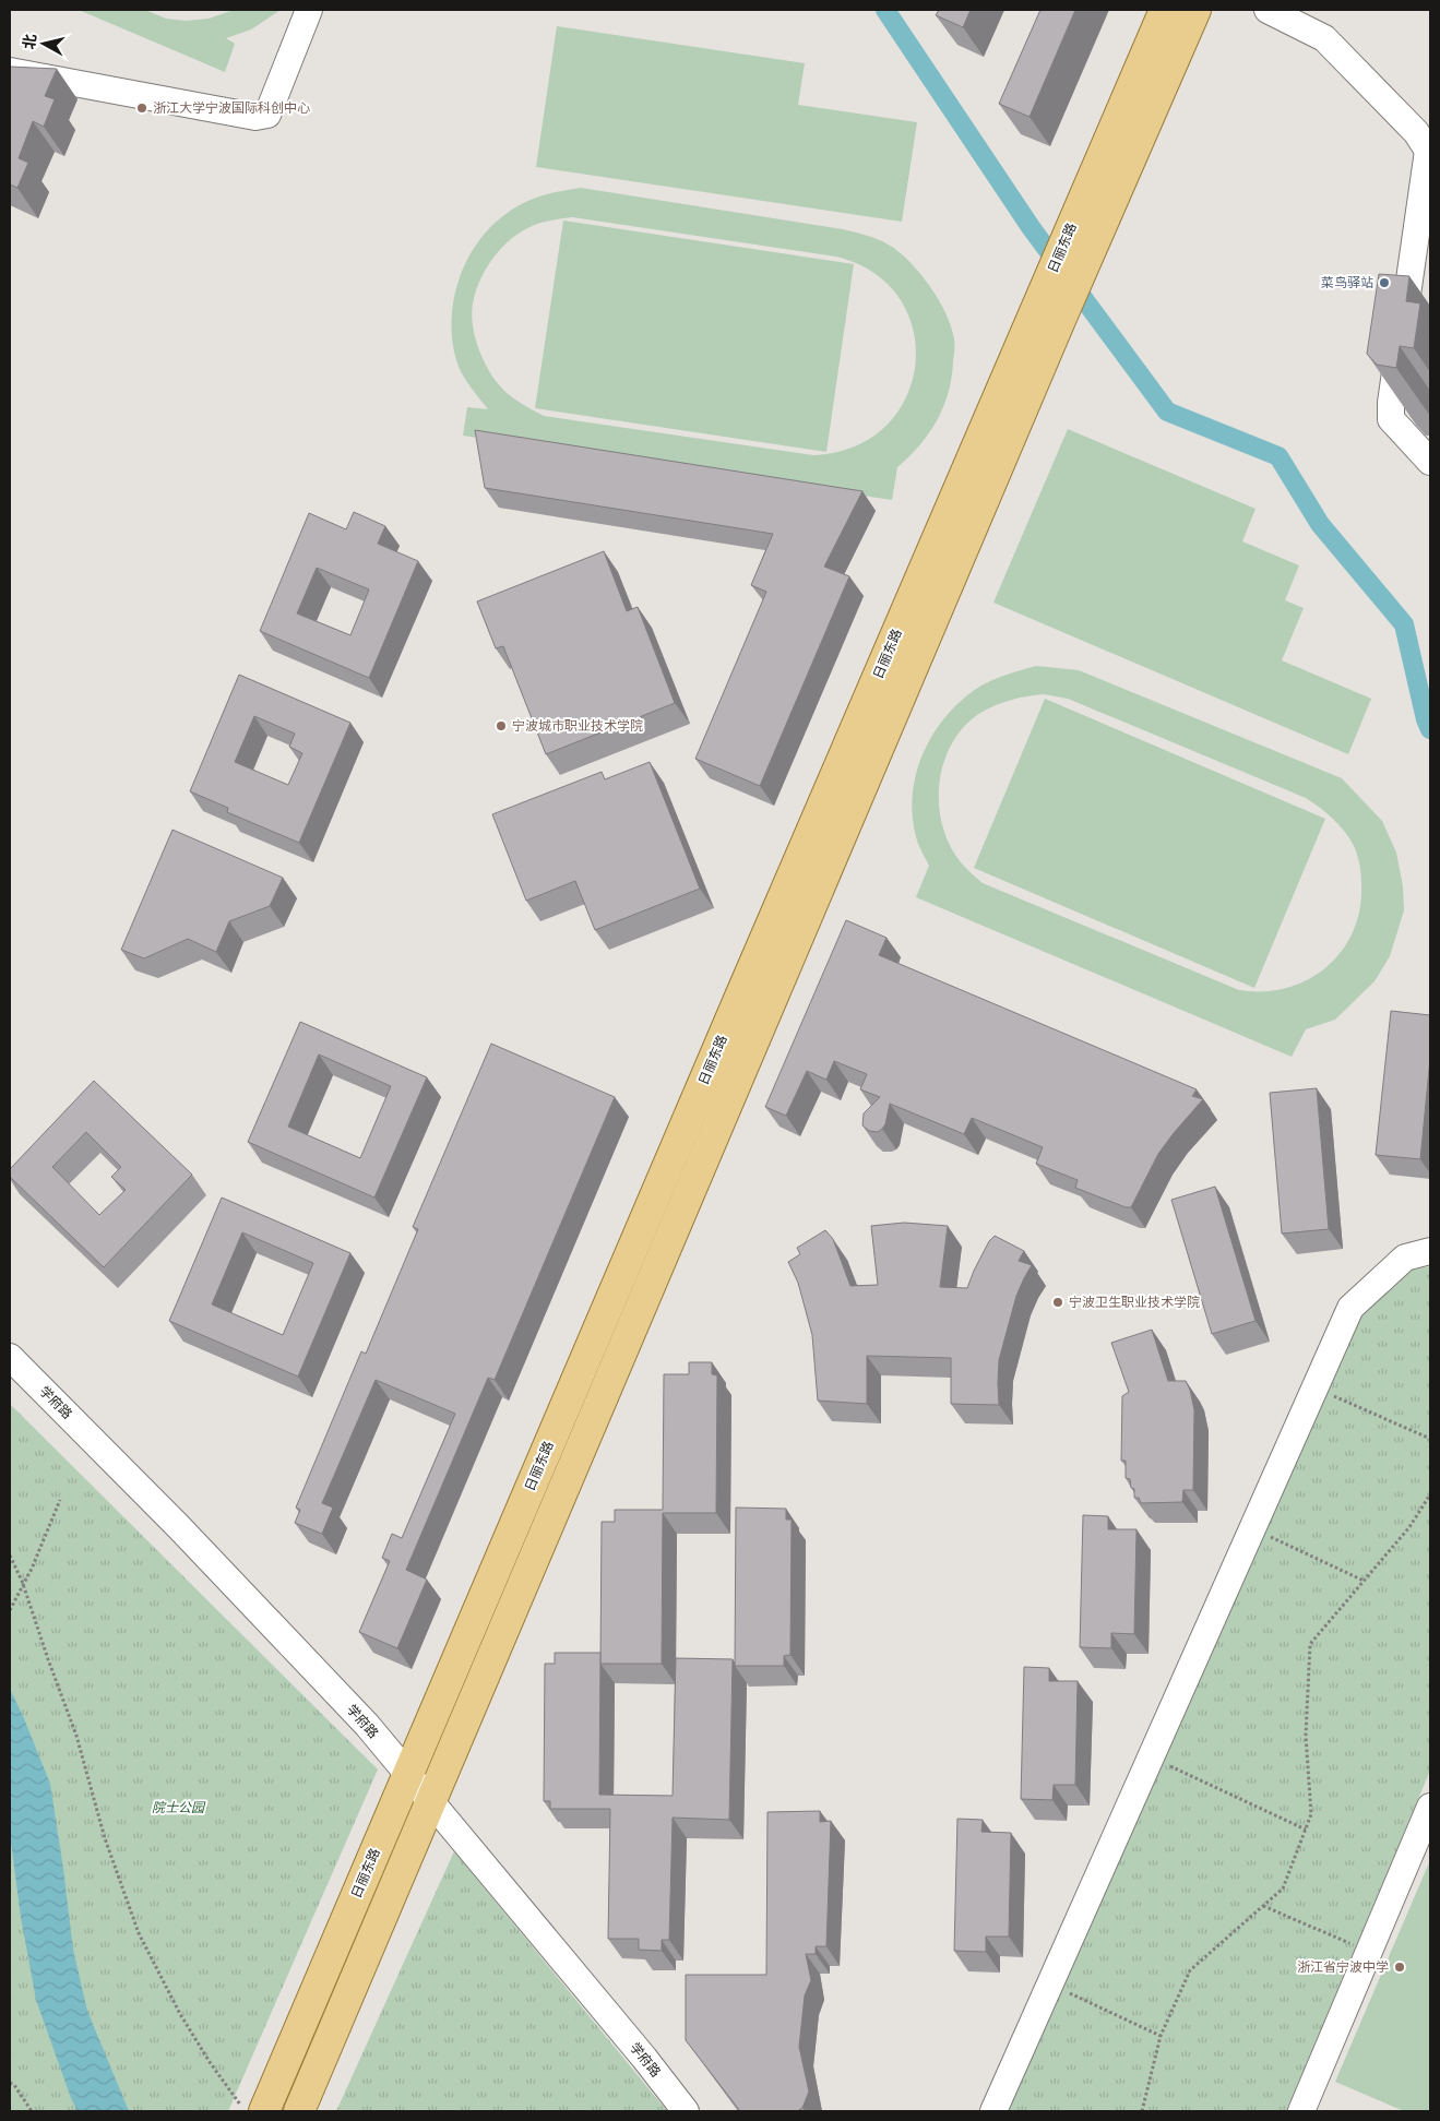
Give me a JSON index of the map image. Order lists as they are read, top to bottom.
{
  "streets": {
    "main road": ["日丽东路"],
    "street": ["学府路"]
  },
  "crossings": [
    ["日丽东路", "学府路"]
  ],
  "parks": ["院士公园"],
  "places": [
    "浙江大学宁波国际科创中心",
    "菜鸟驿站",
    "宁波城市职业技术学院",
    "宁波卫生职业技术学院",
    "浙江省宁波中学"
  ],
  "north": "left"
}
